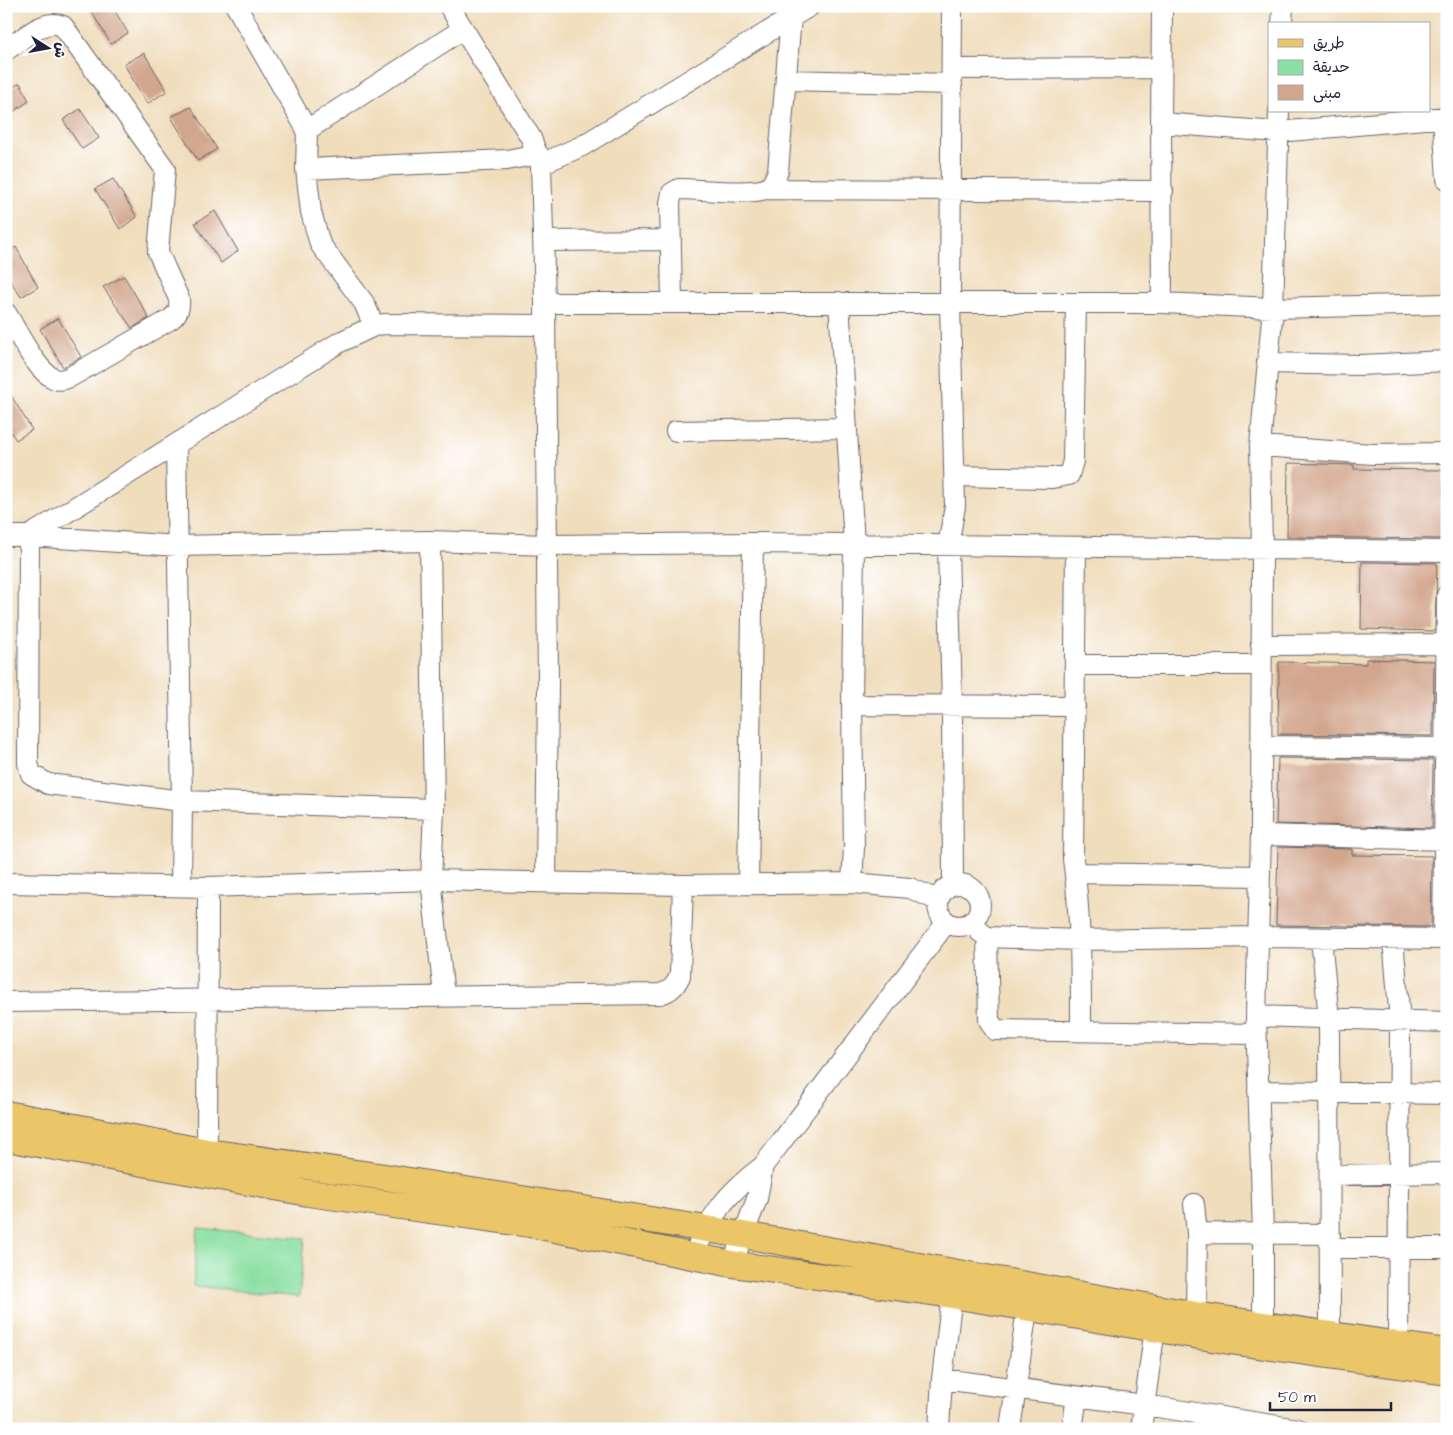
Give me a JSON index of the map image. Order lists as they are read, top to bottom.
{
  "legend": ["طريق", "حديقة", "مبنى"],
  "scale_bar": "50 m",
  "north": "right"
}
